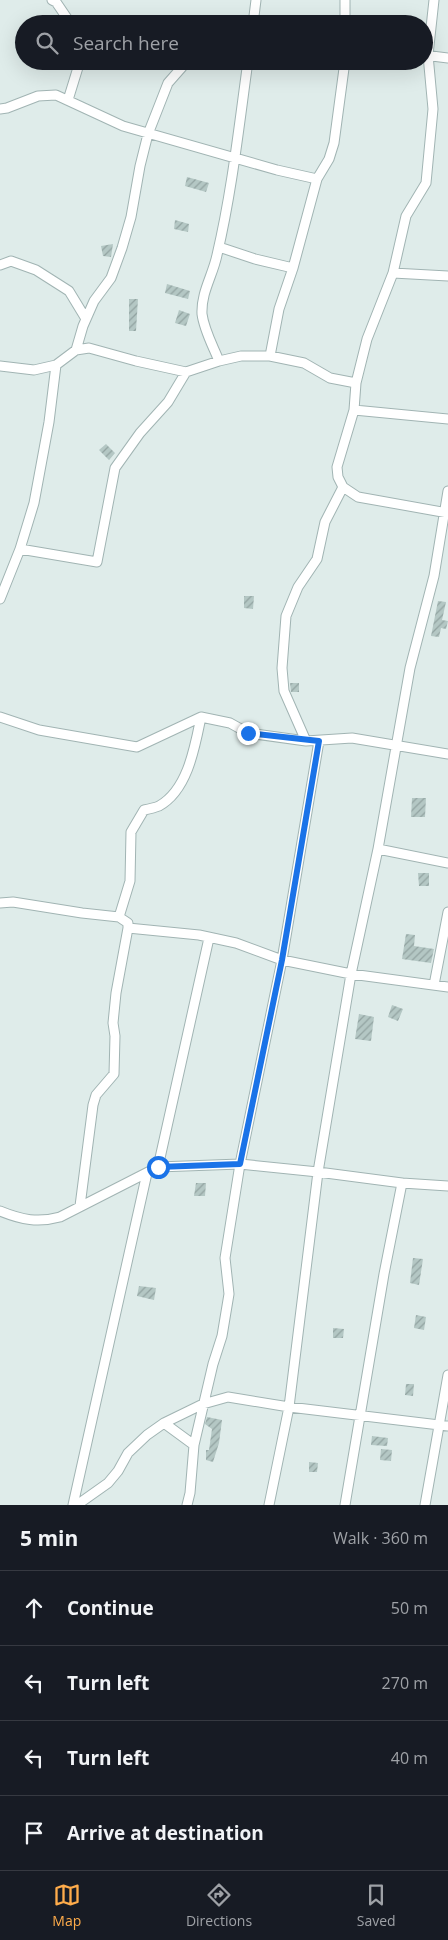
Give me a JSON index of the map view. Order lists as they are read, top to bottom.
{
  "page": {
    "search": "Search here",
    "heading": ["5 min", "Walk · 360 m"],
    "list": [
      ["Continue", "50 m"],
      ["Turn left", "270 m"],
      ["Turn left", "40 m"],
      "Arrive at destination"
    ],
    "nav": ["Map", "Directions", "Saved"]
  }
}
